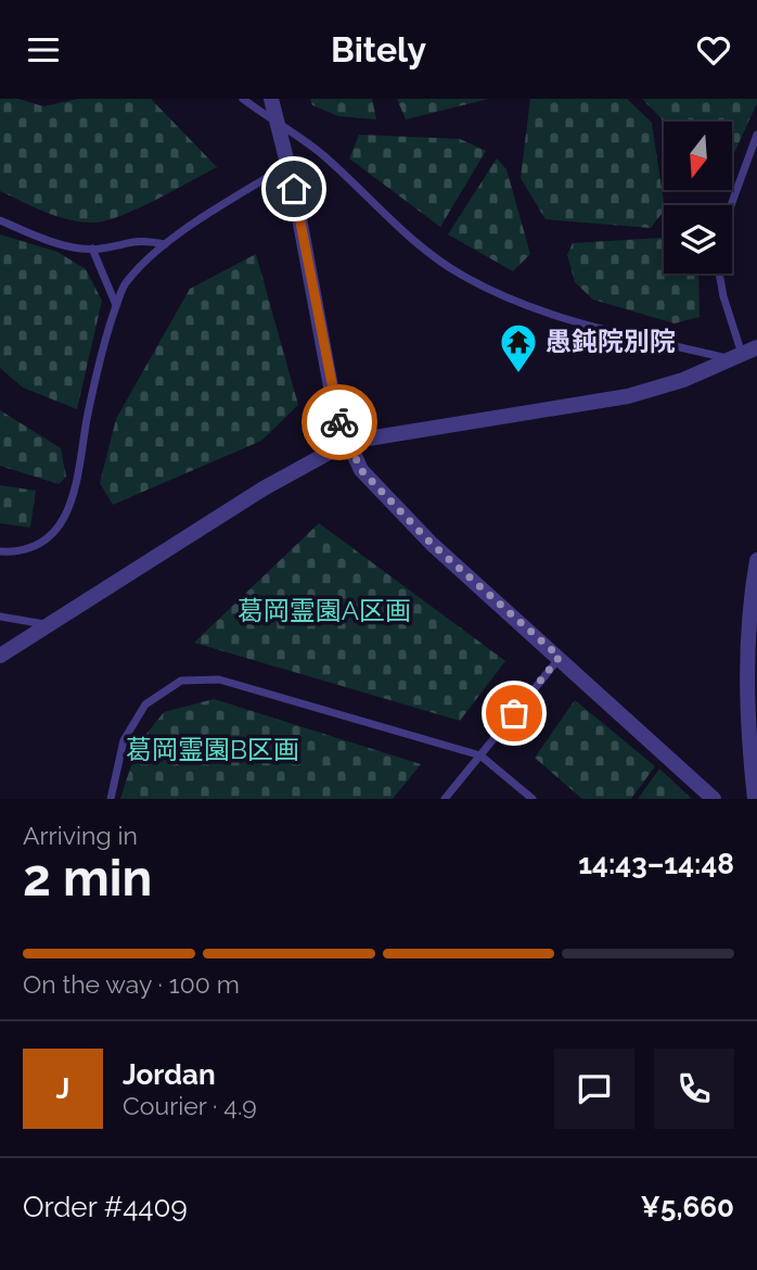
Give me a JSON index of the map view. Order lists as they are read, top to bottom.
{
  "parks": ["葛岡霊園A区画", "葛岡霊園B区画"],
  "places": {
    "temple": ["愚鈍院別院"]
  },
  "north": "bottom",
  "page": {
    "header": "Bitely",
    "heading": ["2 min", "Arriving in", "14:43–14:48"],
    "panel": [
      "Jordan",
      "Courier · 4.9",
      "Order #4409",
      "¥5,660"
    ],
    "bar": "On the way · 100 m",
    "round": "J"
  }
}
